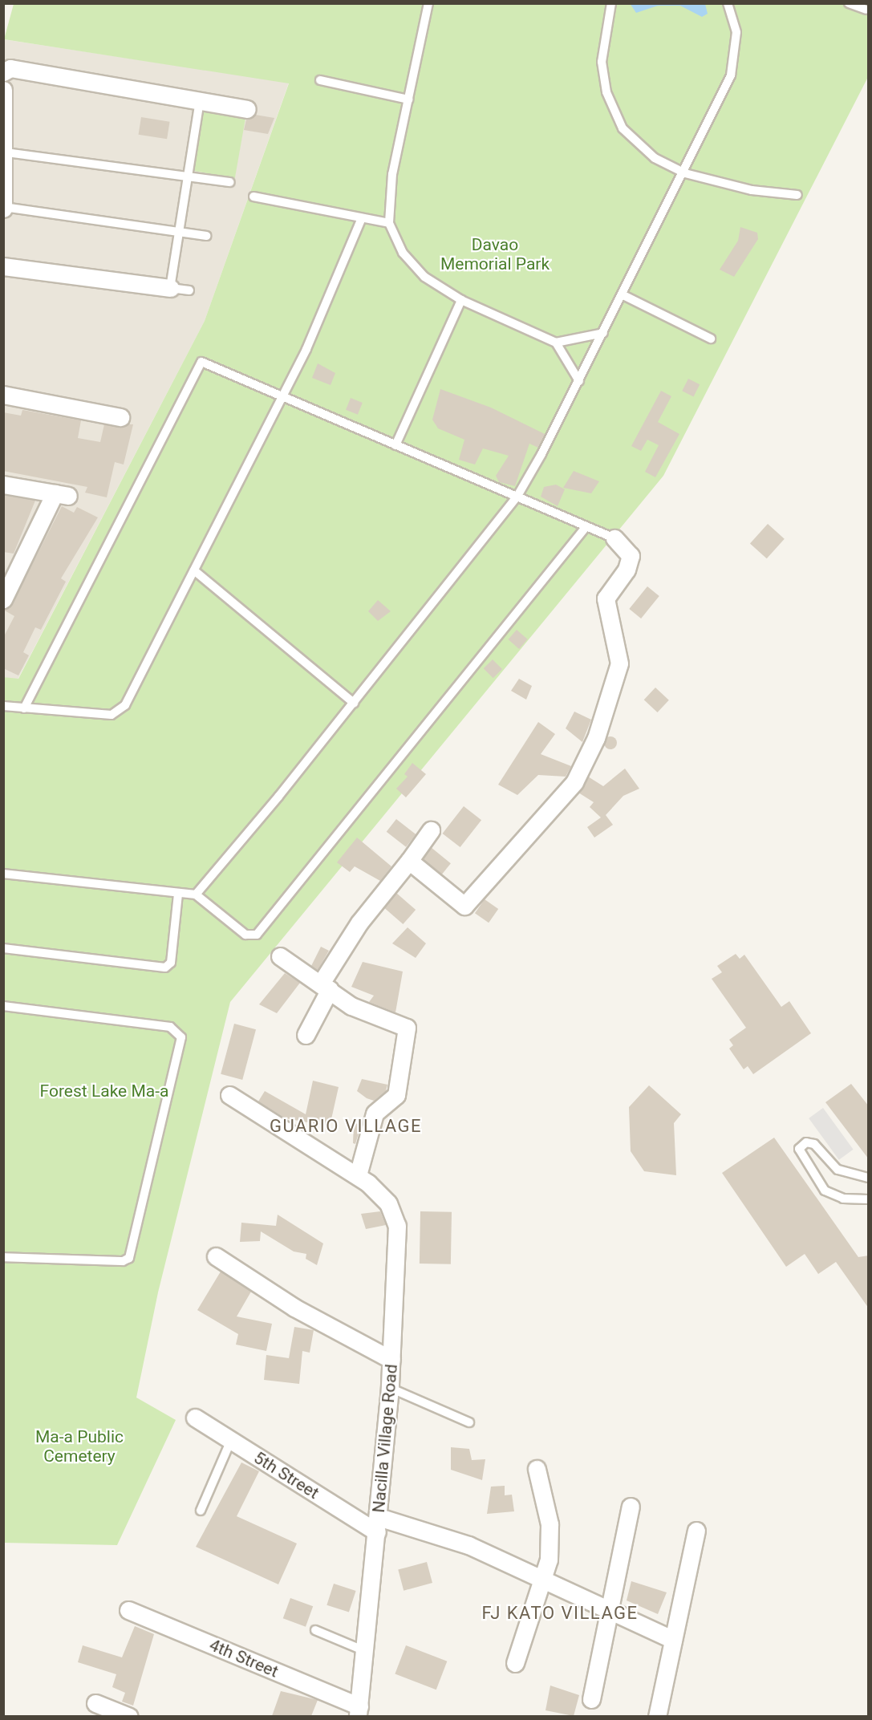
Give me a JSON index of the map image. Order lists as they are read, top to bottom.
{
  "streets": {
    "street": ["Nacilla Village Road", "5th Street", "4th Street"]
  },
  "crossings": [
    ["Nacilla Village Road", "5th Street"],
    ["Nacilla Village Road", "4th Street"]
  ],
  "districts": ["GUARIO VILLAGE", "FJ KATO VILLAGE"],
  "parks": ["Davao Memorial Park", "Forest Lake Ma-a", "Ma-a Public Cemetery"]
}
